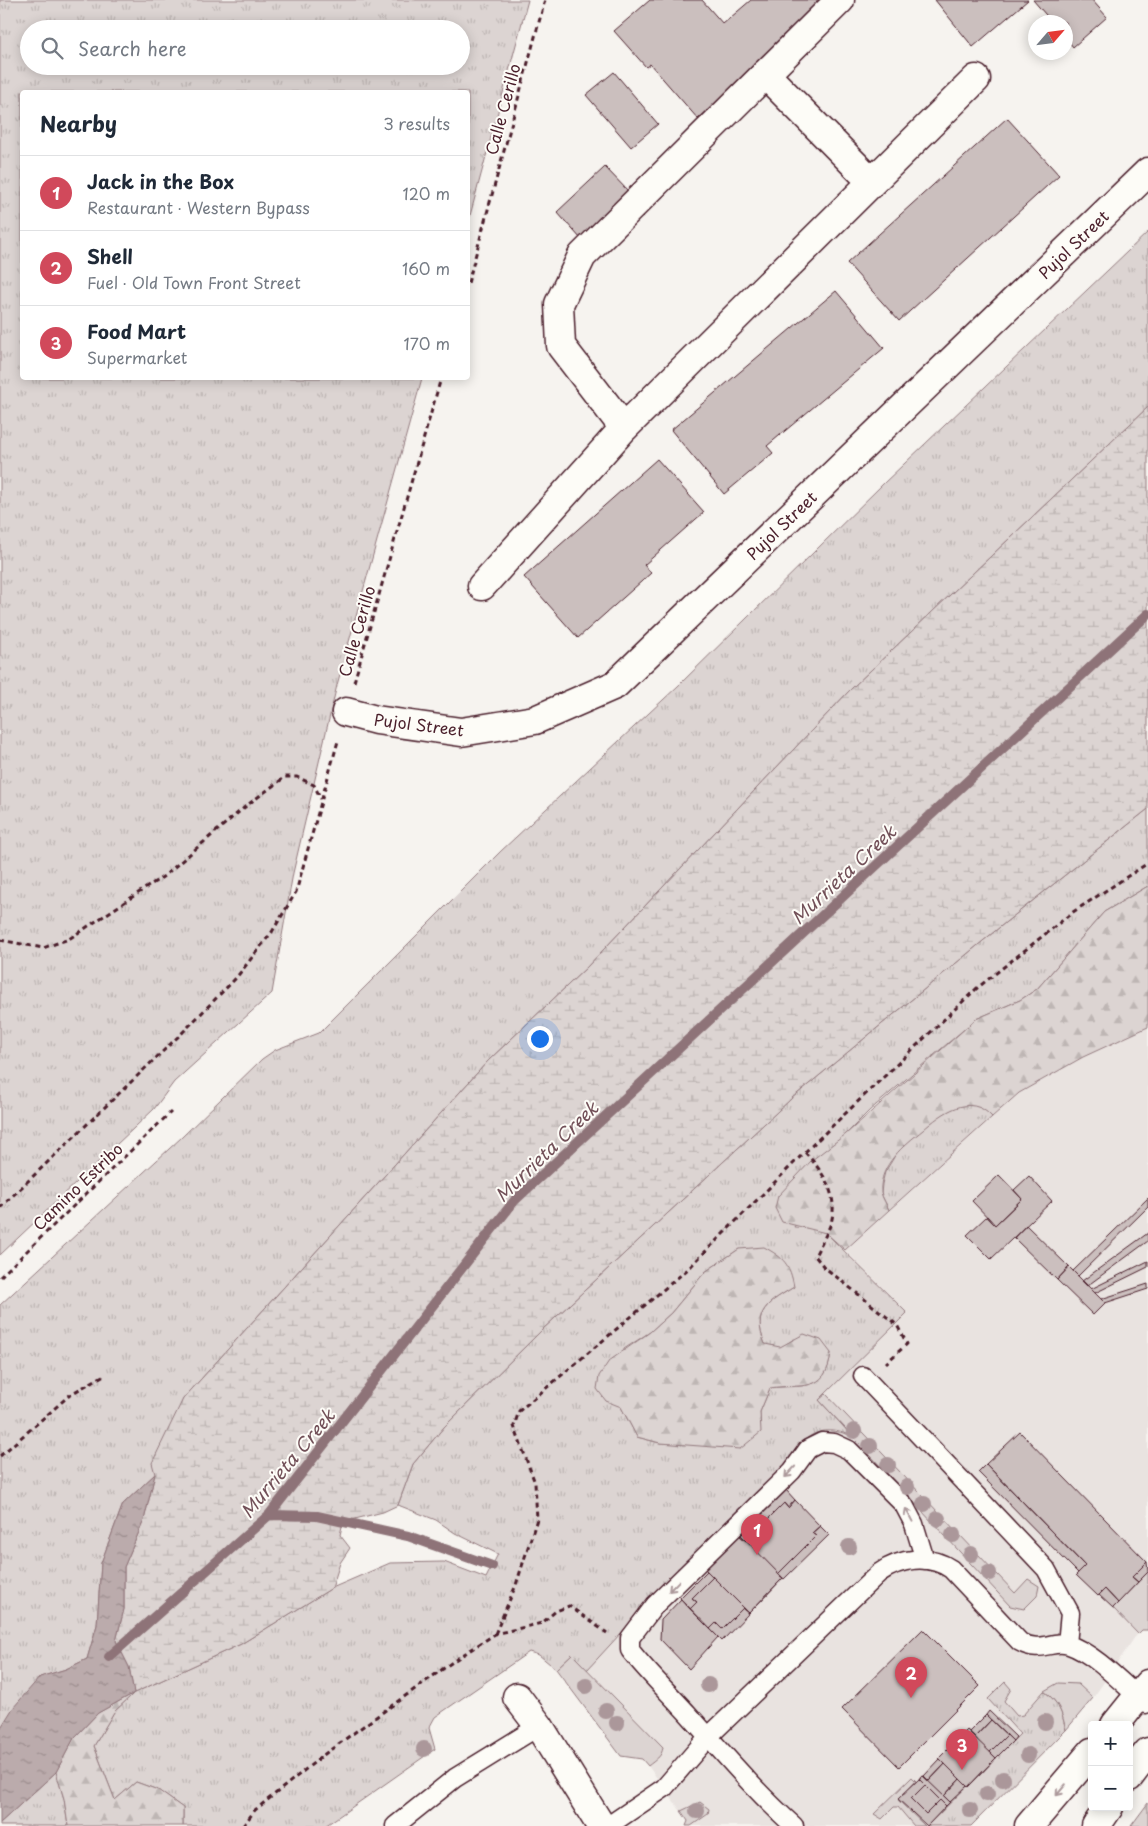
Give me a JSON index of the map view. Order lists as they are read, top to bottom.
{
  "streets": {
    "street": ["Pujol Street"],
    "path": ["Calle Cerillo", "Camino Estribo"]
  },
  "crossings": [
    ["Calle Cerillo", "Pujol Street"]
  ],
  "water": ["Murrieta Creek"],
  "north": "top right",
  "page": {
    "search": "Search here",
    "heading": ["Nearby", "3 results"],
    "list": [
      {
        "mark": "1",
        "name": "Jack in the Box",
        "note": "Restaurant · Western Bypass",
        "value": "120 m"
      },
      {
        "mark": "2",
        "name": "Shell",
        "note": "Fuel · Old Town Front Street",
        "value": "160 m"
      },
      {
        "mark": "3",
        "name": "Food Mart",
        "note": "Supermarket",
        "value": "170 m"
      }
    ],
    "pins": ["1", "2", "3"],
    "map_buttons": ["+", "−"]
  }
}
